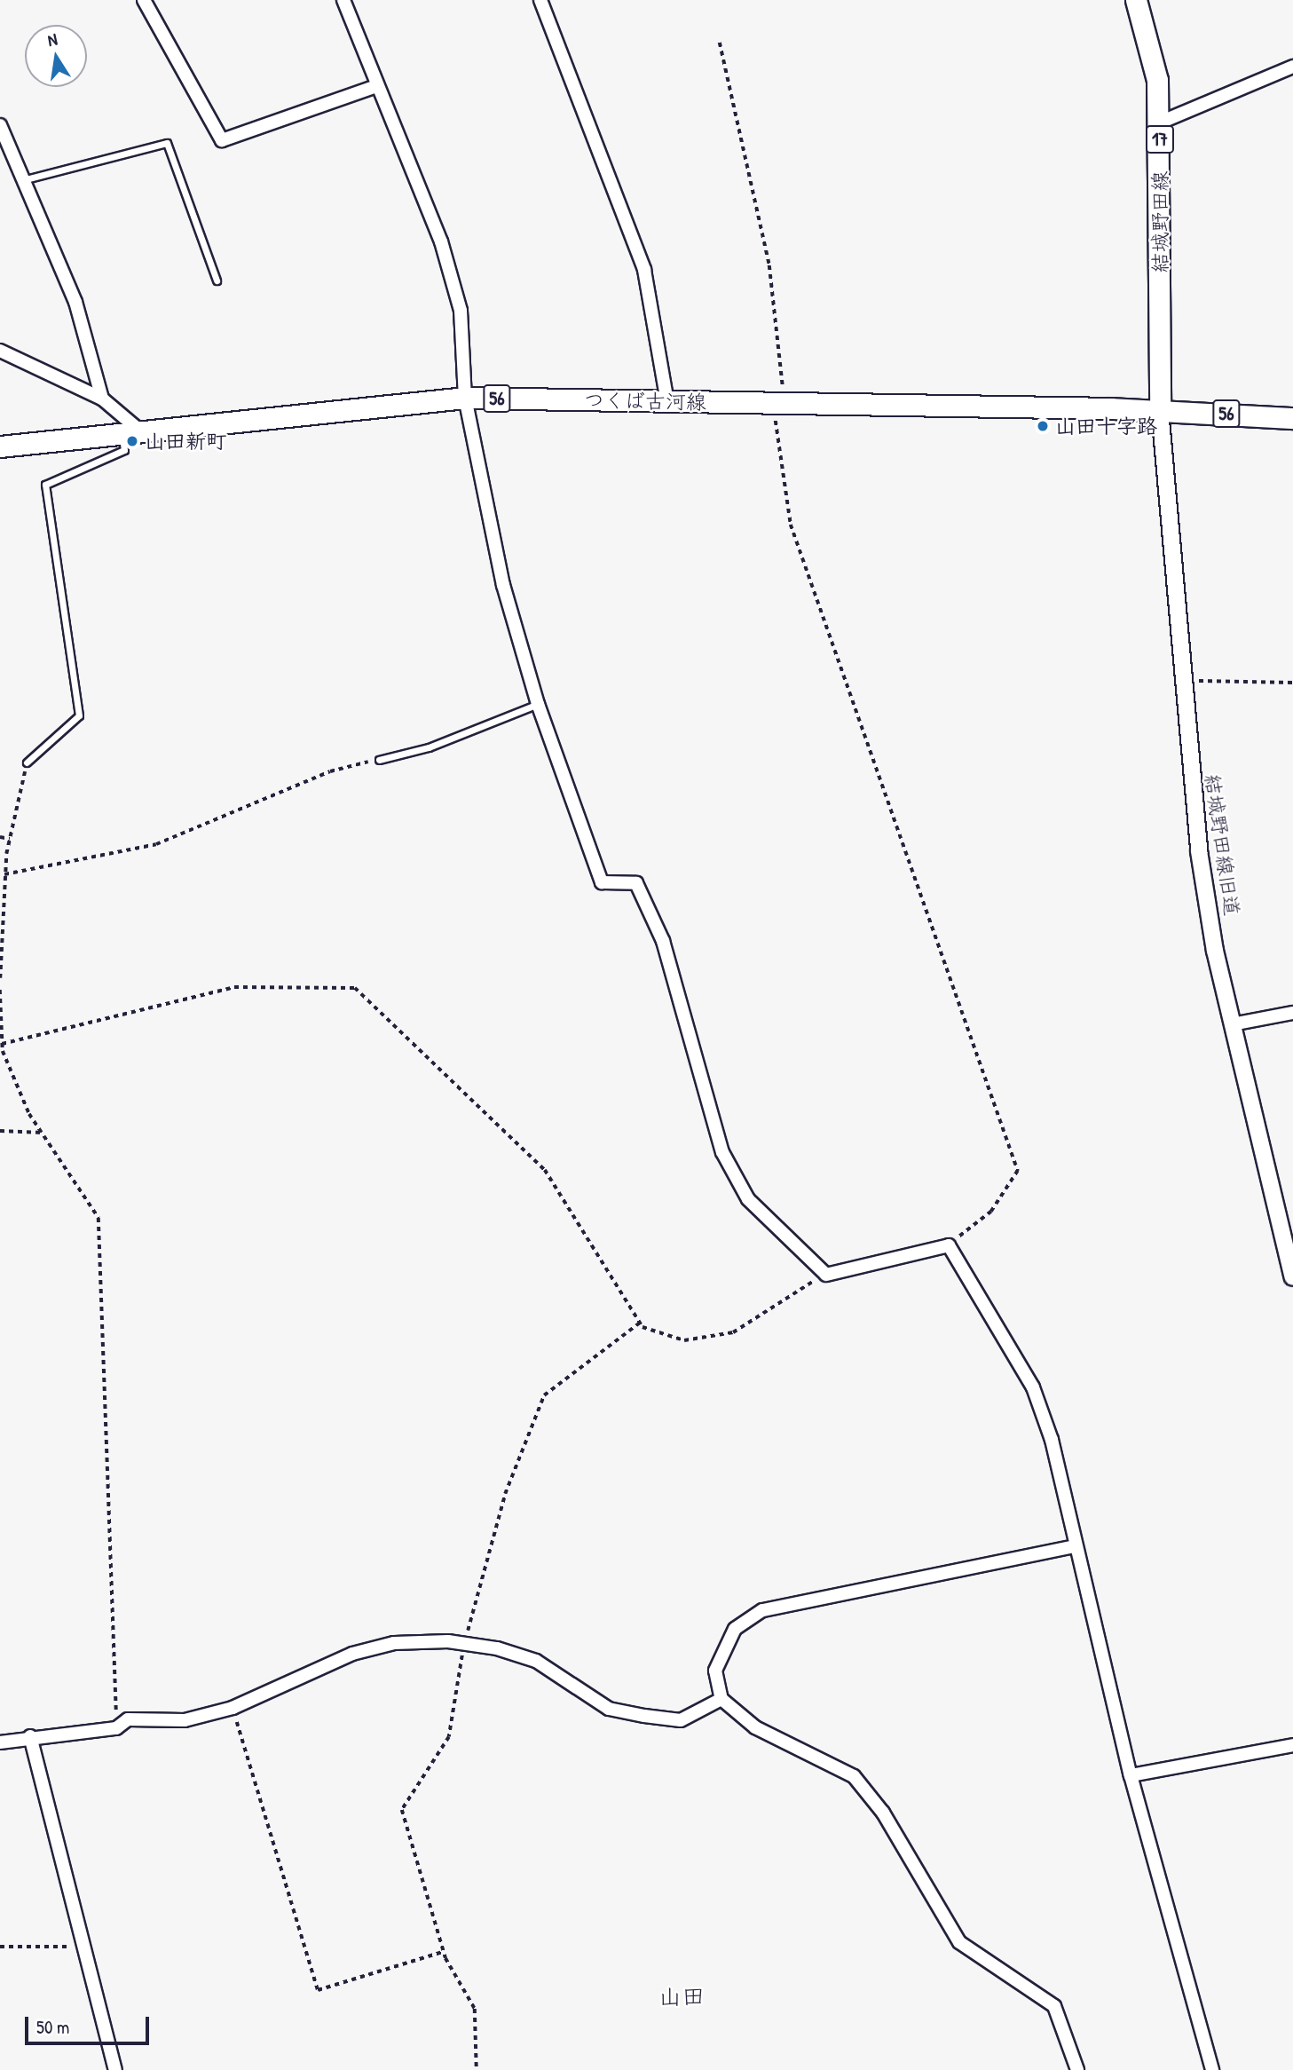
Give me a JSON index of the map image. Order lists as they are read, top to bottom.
{
  "streets": {
    "main road": [
      "17",
      "結城野田線",
      "56",
      "つくば古河線"
    ],
    "street": ["結城野田線旧道"]
  },
  "crossings": [
    ["結城野田線", "つくば古河線"],
    ["結城野田線", "結城野田線旧道"],
    ["つくば古河線", "結城野田線旧道"]
  ],
  "districts": ["山田"],
  "places": ["山田十字路", "山田新町"],
  "scale_bar": "50 m",
  "north": "top"
}
